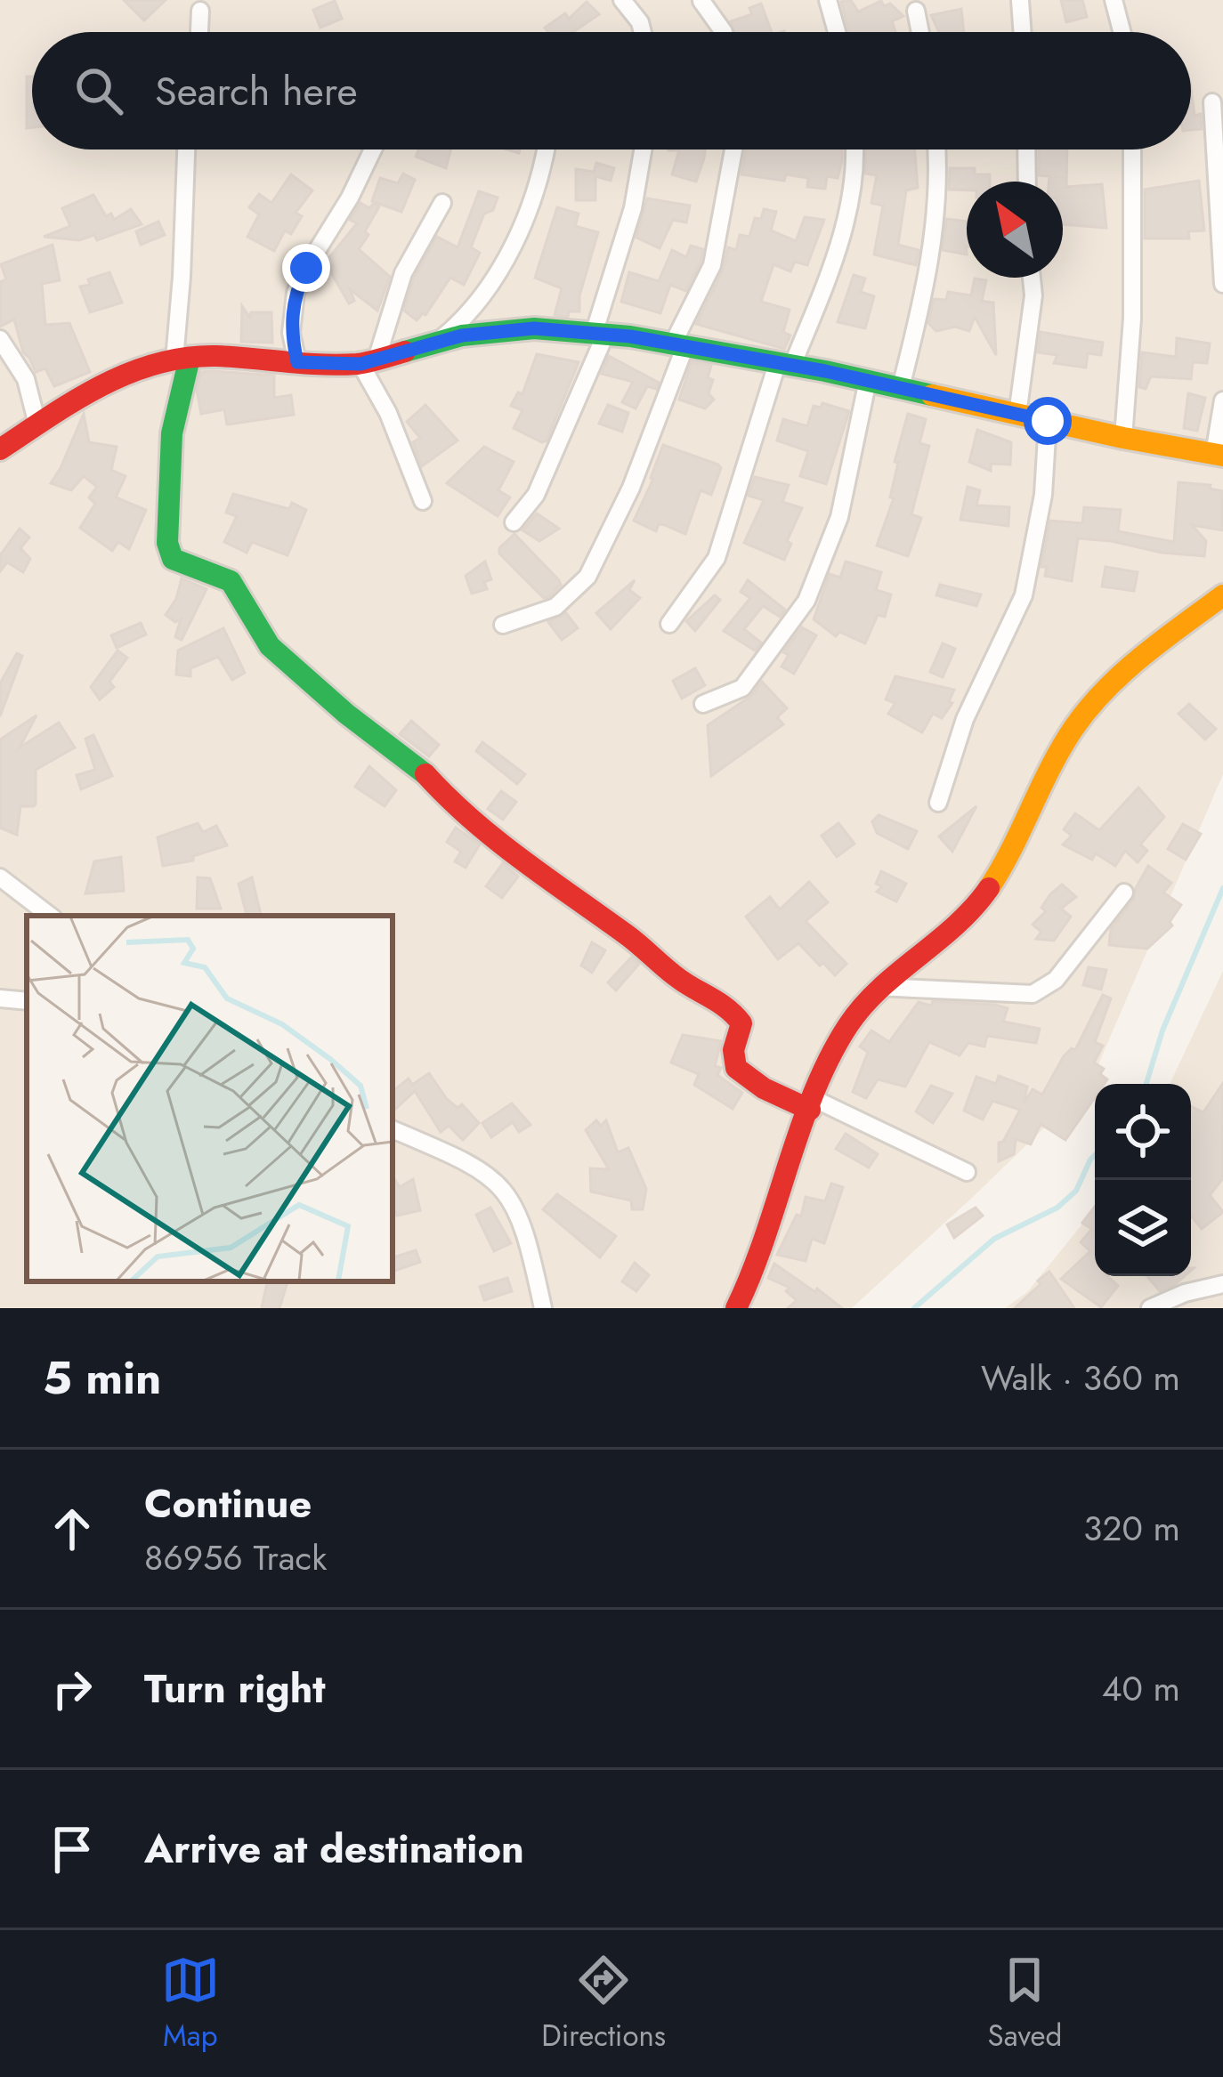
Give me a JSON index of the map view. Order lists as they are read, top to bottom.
{
  "north": "top left",
  "page": {
    "search": "Search here",
    "heading": ["5 min", "Walk · 360 m"],
    "list": [
      ["Continue", "86956 Track", "320 m"],
      ["Turn right", "40 m"],
      "Arrive at destination"
    ],
    "nav": ["Map", "Directions", "Saved"]
  }
}
